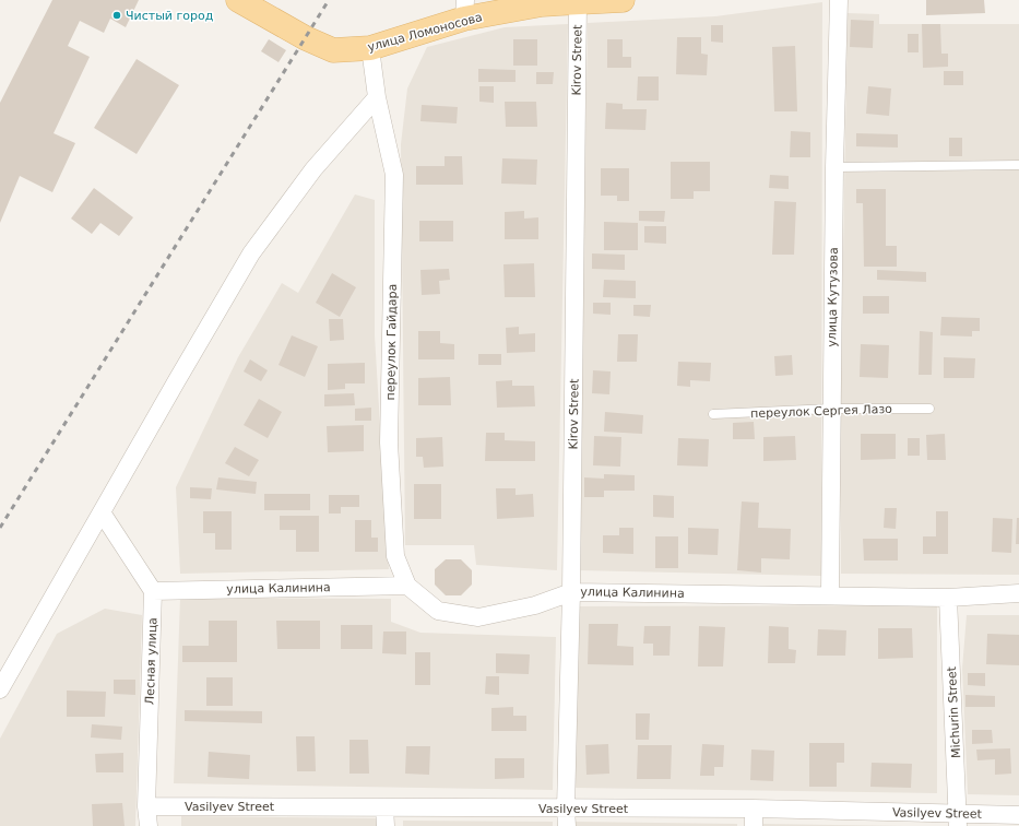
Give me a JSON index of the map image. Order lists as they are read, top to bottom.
{
  "streets": {
    "main road": ["улица Ломоносова"],
    "street": [
      "Kirov Street",
      "улица Кутузова",
      "переулок Гайдара",
      "улица Калинина",
      "Лесная улица",
      "Michurin Street",
      "Vasilyev Street"
    ],
    "lane": ["переулок Сергея Лазо"]
  },
  "crossings": [
    ["улица Ломоносова", "Kirov Street"],
    ["улица Ломоносова", "переулок Гайдара"],
    ["Kirov Street", "улица Калинина"],
    ["Kirov Street", "Vasilyev Street"],
    ["улица Кутузова", "переулок Сергея Лазо"],
    ["улица Кутузова", "улица Калинина"],
    ["переулок Гайдара", "улица Калинина"],
    ["улица Калинина", "Лесная улица"],
    ["улица Калинина", "Michurin Street"],
    ["Лесная улица", "Vasilyev Street"],
    ["Michurin Street", "Vasilyev Street"]
  ],
  "places": ["Чистый город"]
}
